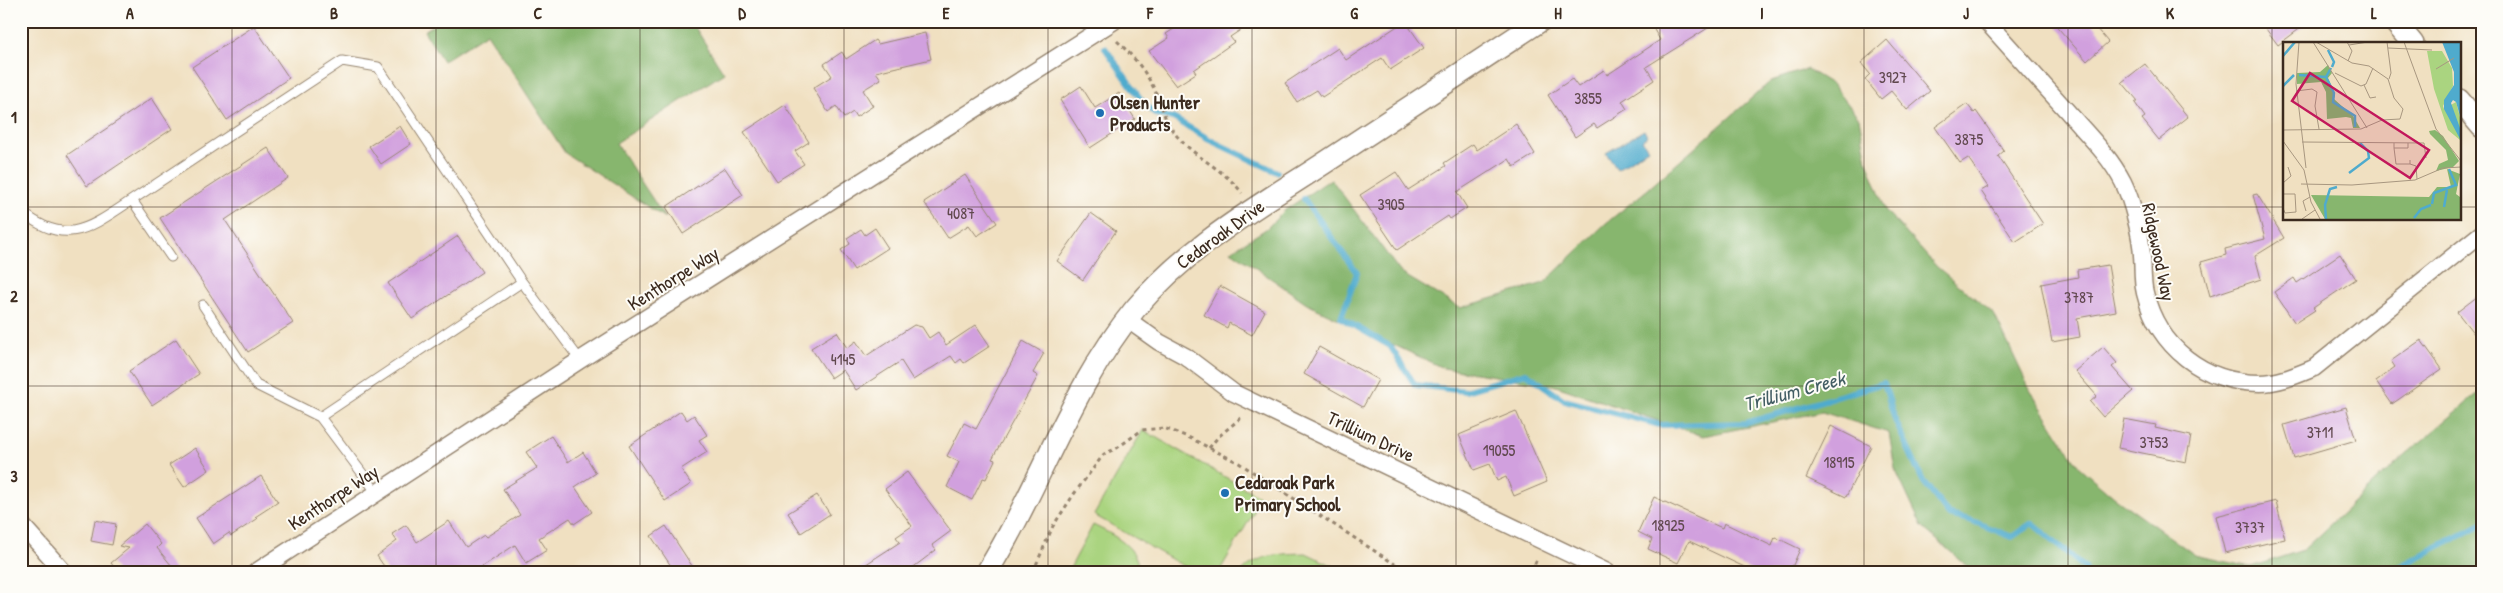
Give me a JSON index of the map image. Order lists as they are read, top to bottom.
{
  "streets": {
    "street": [
      "Cedaroak Drive",
      "Ridgewood Way",
      "Kenthorpe Way",
      "Trillium Drive"
    ]
  },
  "crossings": [
    ["Cedaroak Drive", "Trillium Drive"]
  ],
  "water": ["Trillium Creek"],
  "places": ["Olsen Hunter Products", "Cedaroak Park Primary School"],
  "house_numbers": [
    "3927",
    "3855",
    "3875",
    "3905",
    "4087",
    "3787",
    "4145",
    "3711",
    "3753",
    "19055",
    "18915",
    "18925",
    "3737"
  ],
  "grid": {
    "columns": [
      "A",
      "B",
      "C",
      "D",
      "E",
      "F",
      "G",
      "H",
      "I",
      "J",
      "K",
      "L"
    ],
    "rows": ["1", "2", "3"]
  }
}
